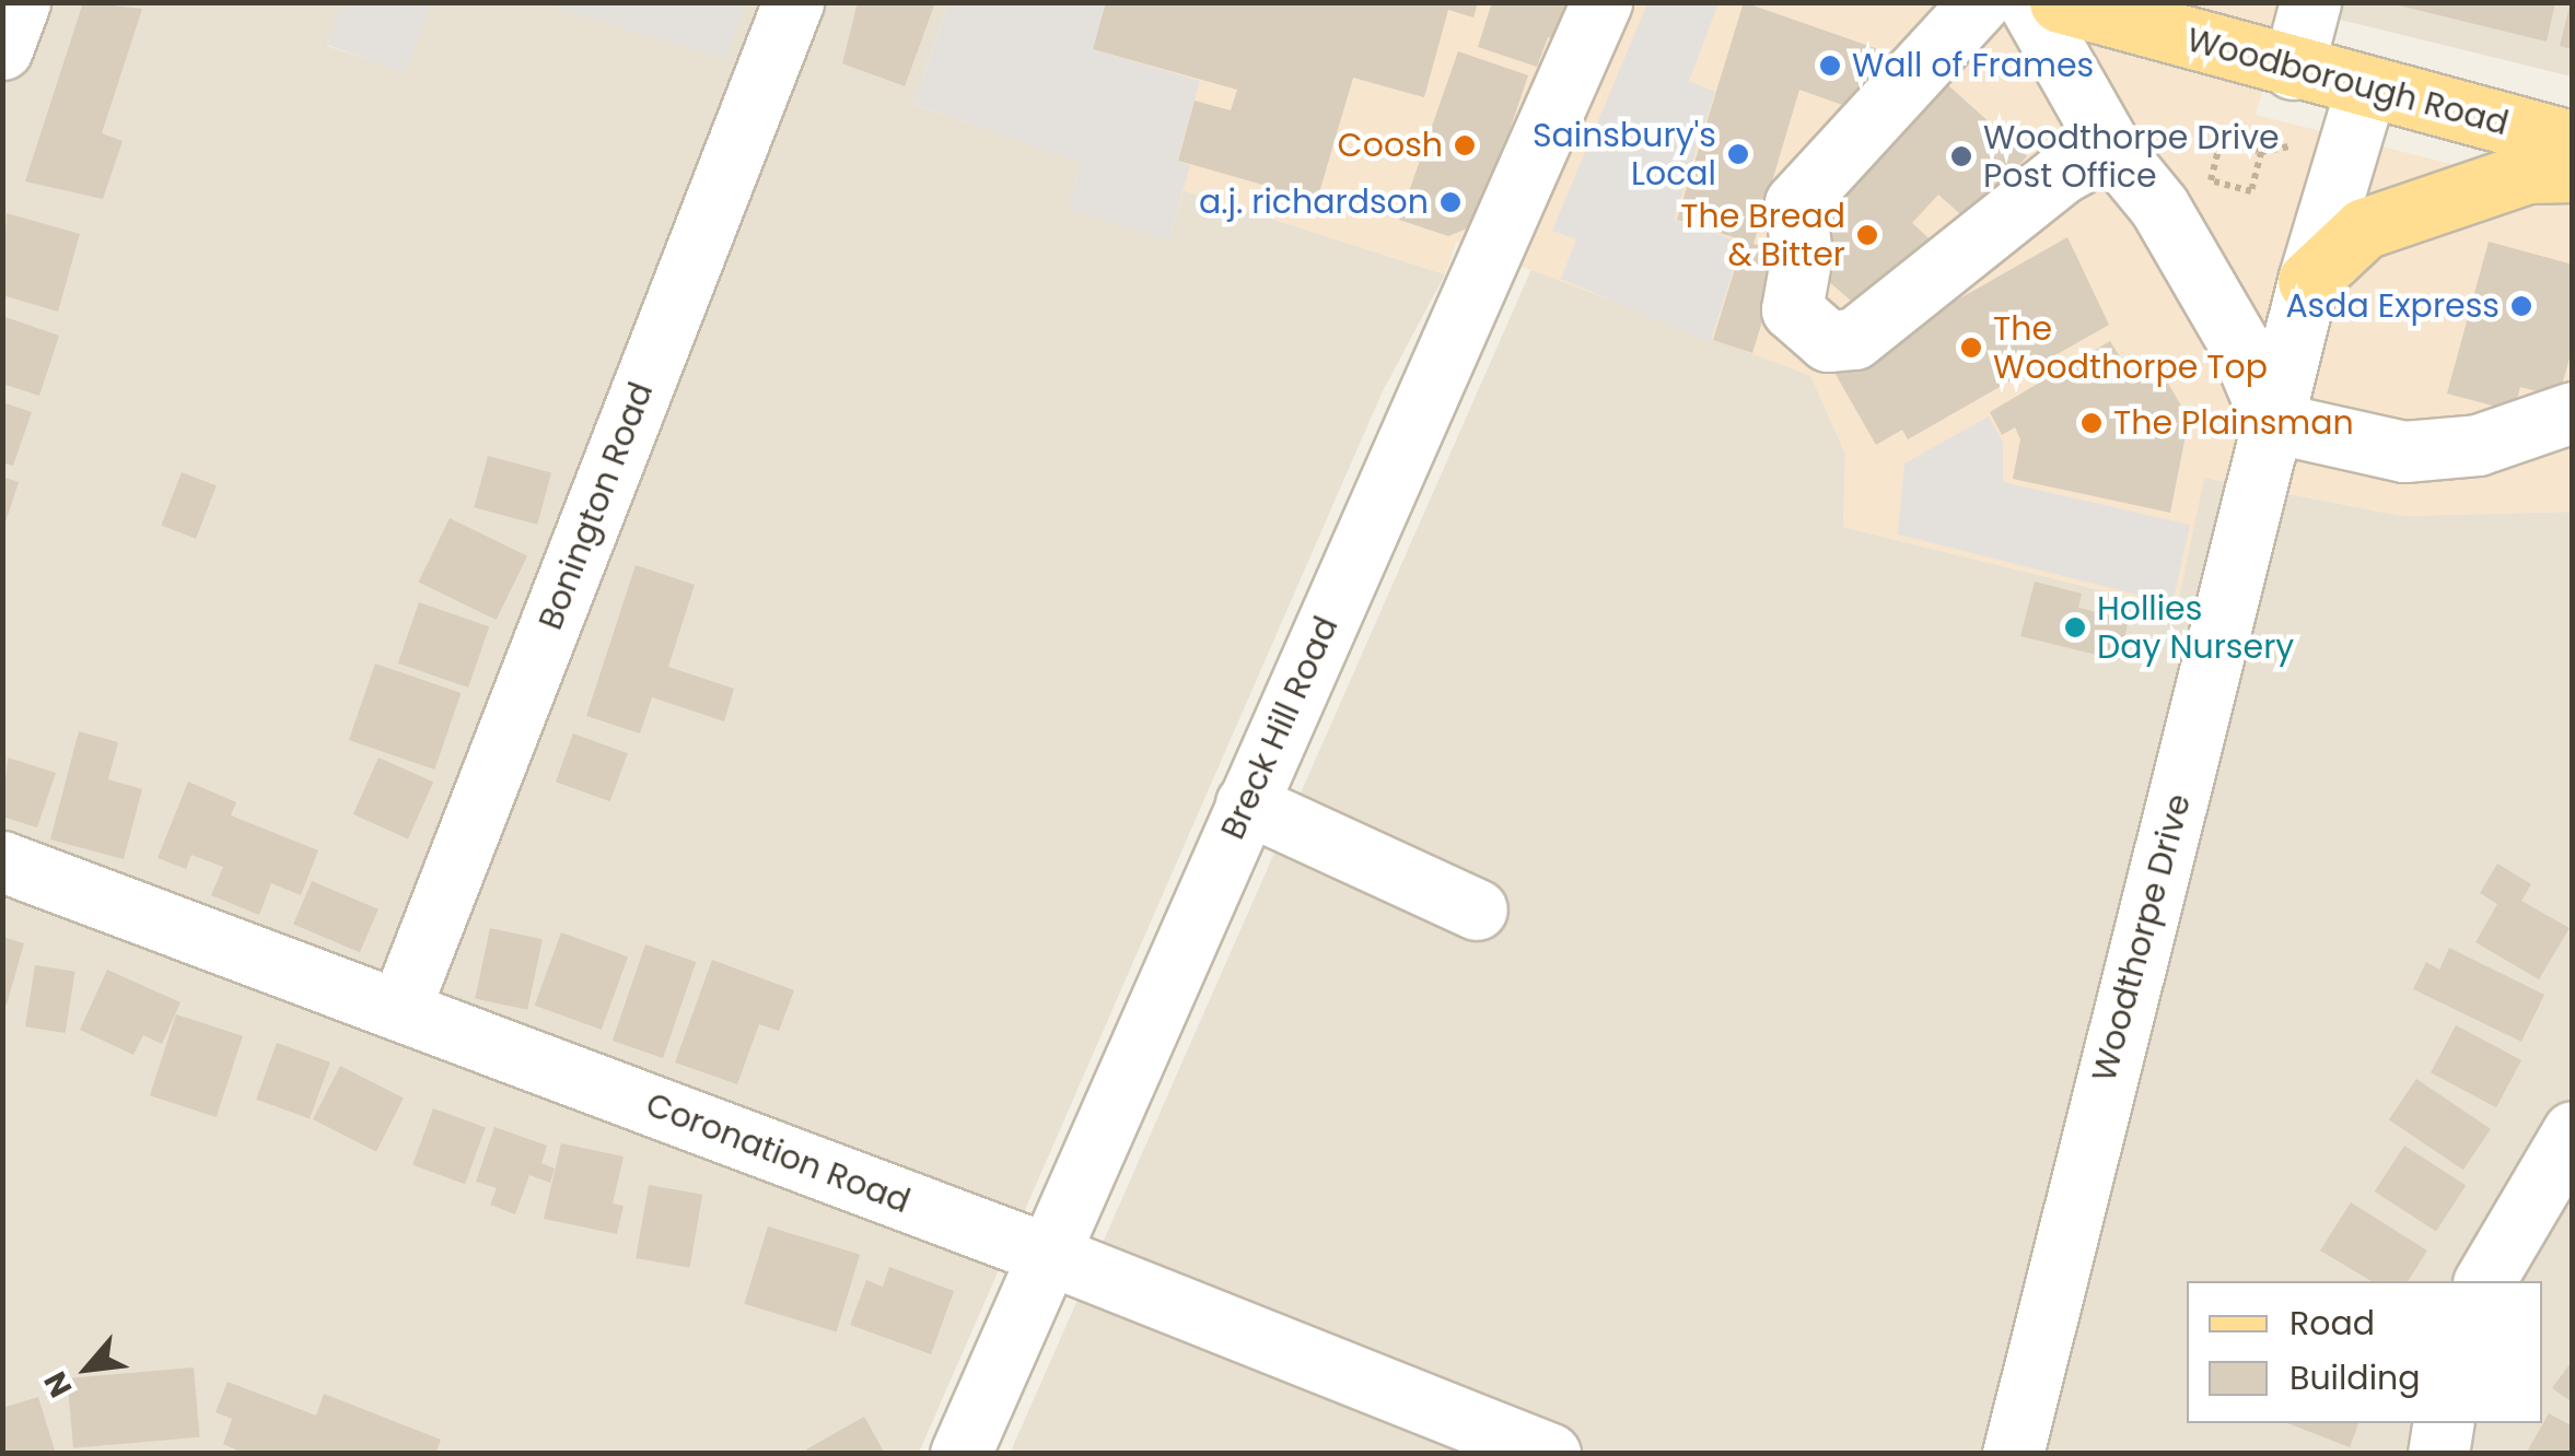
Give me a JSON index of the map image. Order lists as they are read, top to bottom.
{
  "streets": {
    "main road": ["Woodborough Road"],
    "street": [
      "Bonington Road",
      "Breck Hill Road",
      "Woodthorpe Drive",
      "Coronation Road"
    ]
  },
  "crossings": [
    ["Woodborough Road", "Woodthorpe Drive"],
    ["Bonington Road", "Coronation Road"],
    ["Breck Hill Road", "Coronation Road"]
  ],
  "places": [
    "Wall of Frames",
    "Coosh",
    "Sainsbury's Local",
    "Woodthorpe Drive Post Office",
    "a.j. richardson",
    "The Bread & Bitter",
    "Asda Express",
    "The Woodthorpe Top",
    "The Plainsman",
    "Hollies Day Nursery"
  ],
  "legend": ["Road", "Building"],
  "north": "bottom left"
}
